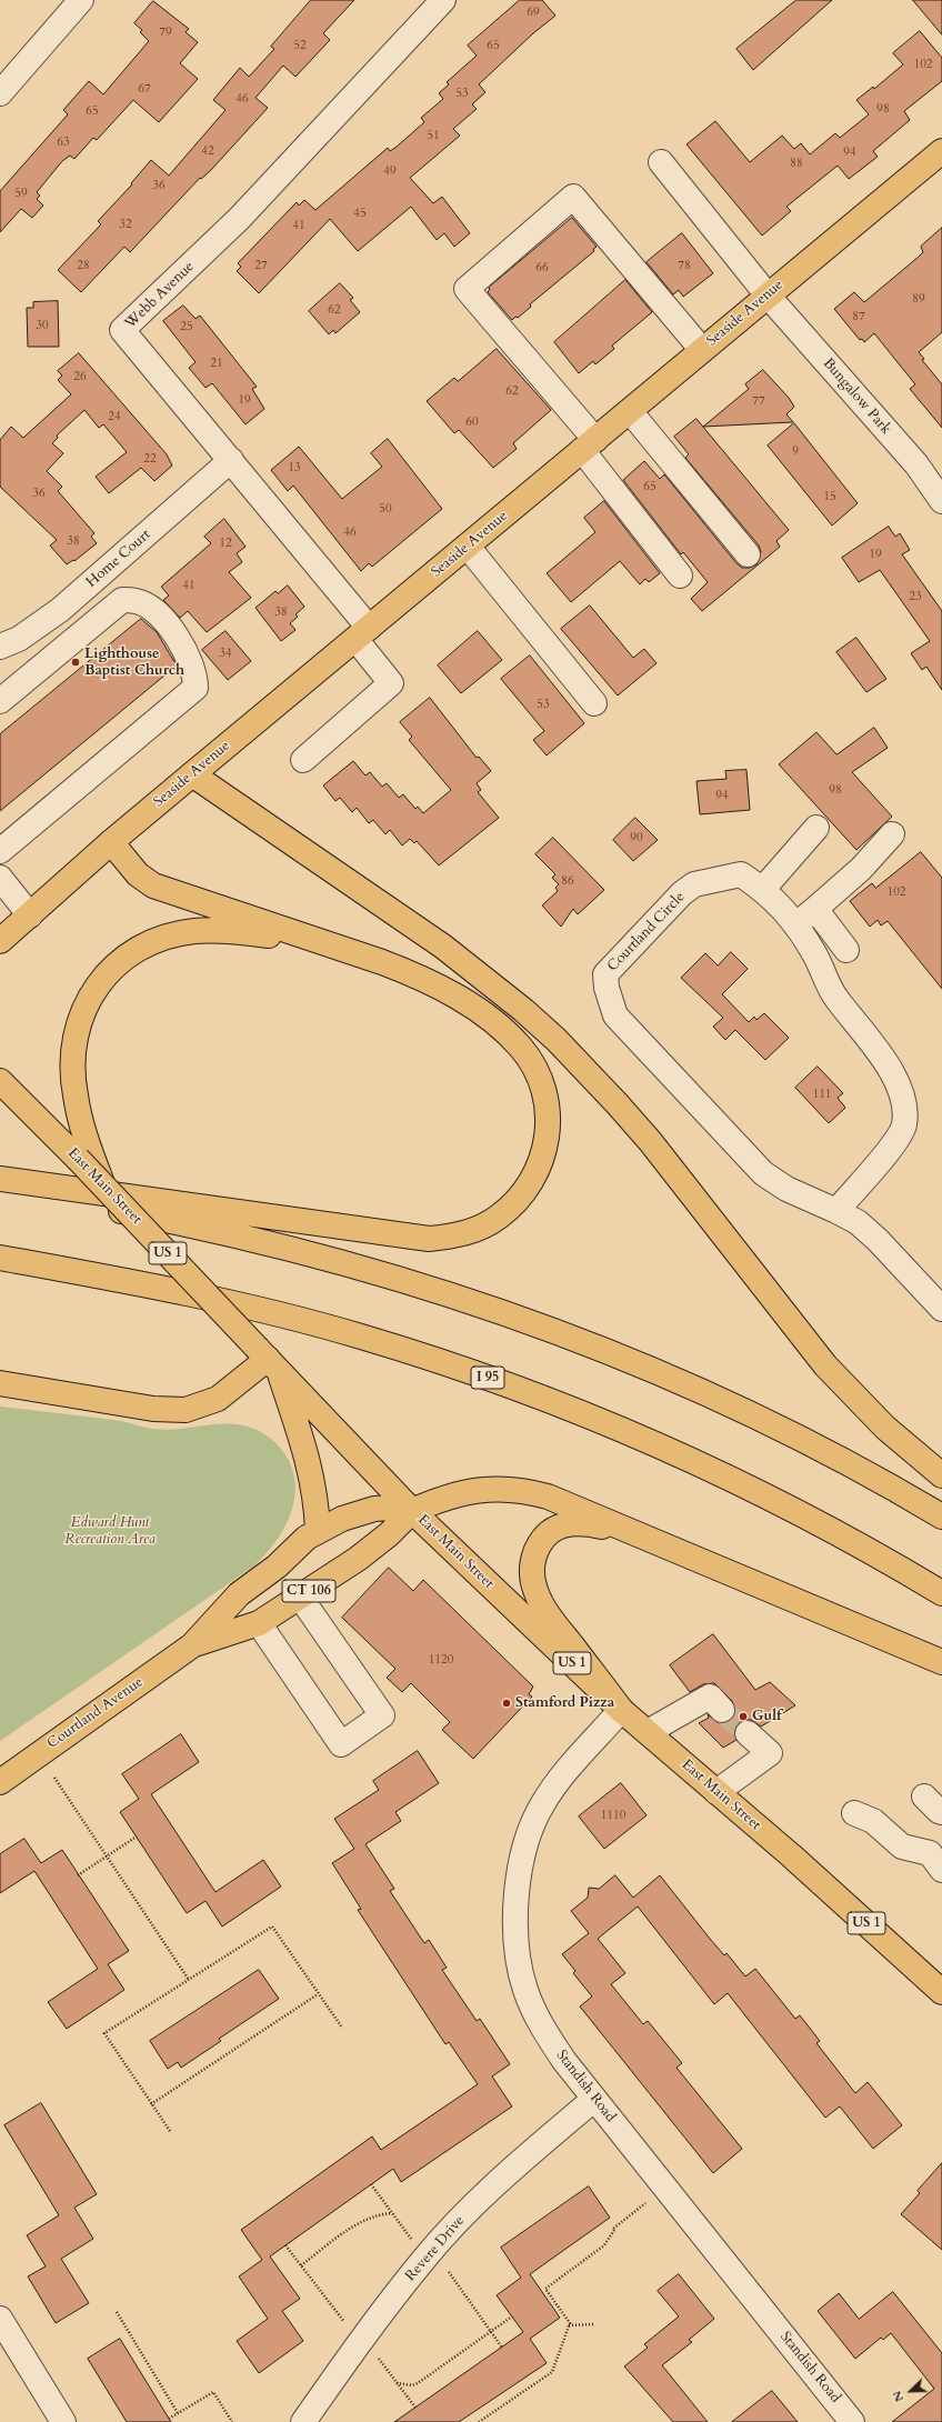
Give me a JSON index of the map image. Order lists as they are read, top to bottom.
{
  "streets": {
    "main road": [
      "Seaside Avenue",
      "East Main Street",
      "US 1",
      "I 95",
      "CT 106",
      "Courtland Avenue"
    ],
    "street": [
      "Webb Avenue",
      "Bungalow Park",
      "Home Court",
      "Courtland Circle",
      "Standish Road",
      "Revere Drive"
    ]
  },
  "crossings": [
    ["Webb Avenue", "Seaside Avenue"],
    ["Webb Avenue", "Home Court"],
    ["Seaside Avenue", "Bungalow Park"],
    ["East Main Street", "Courtland Avenue"],
    ["East Main Street", "Standish Road"],
    ["Standish Road", "Revere Drive"]
  ],
  "parks": ["Edward Hunt Recreation Area"],
  "places": ["Lighthouse Baptist Church", "Stamford Pizza", "Gulf"],
  "house_numbers": [
    "69",
    "79",
    "52",
    "65",
    "102",
    "67",
    "53",
    "46",
    "98",
    "65",
    "51",
    "63",
    "42",
    "94",
    "88",
    "49",
    "36",
    "59",
    "45",
    "32",
    "41",
    "28",
    "27",
    "78",
    "66",
    "89",
    "62",
    "87",
    "30",
    "25",
    "21",
    "26",
    "62",
    "19",
    "77",
    "24",
    "60",
    "9",
    "22",
    "13",
    "65",
    "36",
    "15",
    "50",
    "46",
    "38",
    "12",
    "19",
    "41",
    "23",
    "38",
    "34",
    "53",
    "98",
    "94",
    "90",
    "86",
    "102",
    "111",
    "1120",
    "1110"
  ],
  "north": "bottom left"
}
